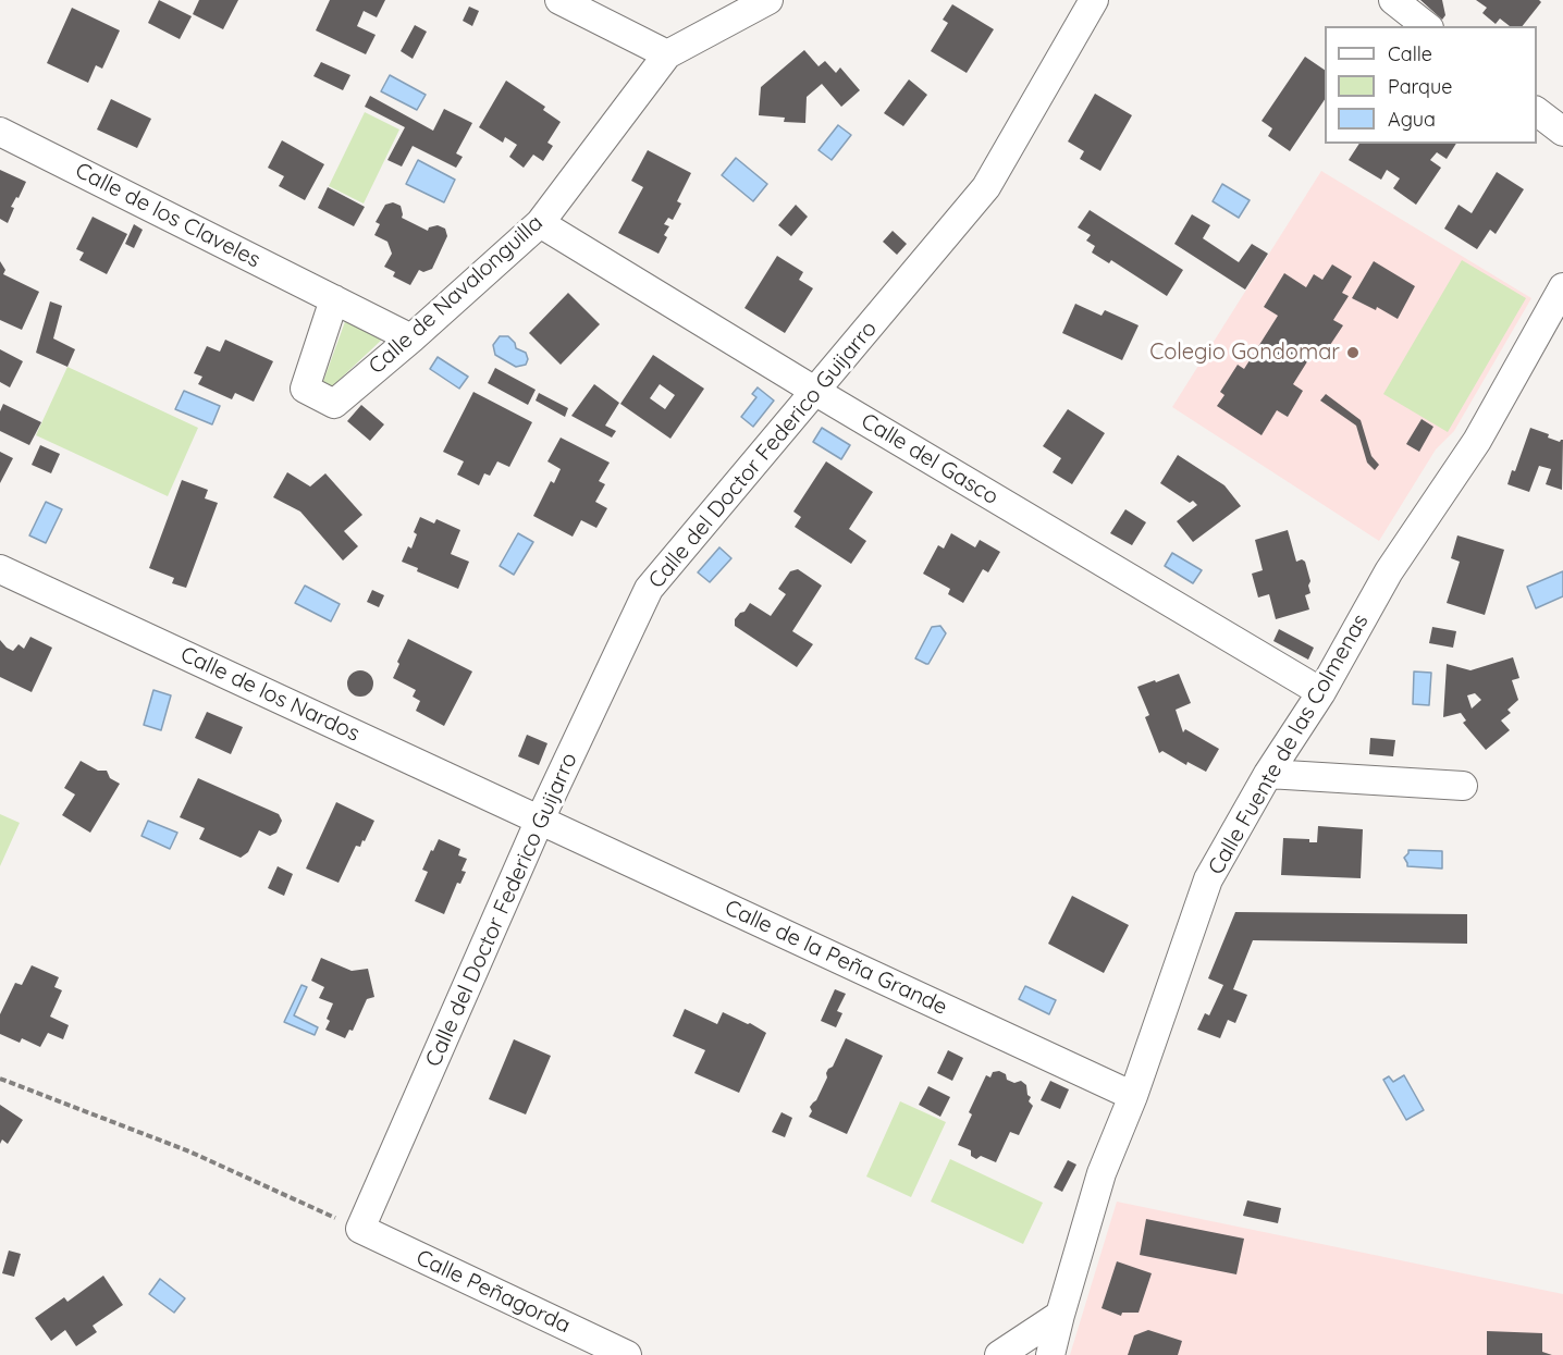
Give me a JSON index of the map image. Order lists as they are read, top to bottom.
{
  "streets": {
    "street": [
      "Calle de los Claveles",
      "Calle de Navalonguilla",
      "Calle del Doctor Federico Guijarro",
      "Calle del Gasco",
      "Calle de los Nardos",
      "Calle Fuente de las Colmenas",
      "Calle de la Peña Grande",
      "Calle Peñagorda"
    ]
  },
  "crossings": [
    ["Calle de los Claveles", "Calle de Navalonguilla"],
    ["Calle de Navalonguilla", "Calle del Gasco"],
    ["Calle del Doctor Federico Guijarro", "Calle del Gasco"],
    ["Calle del Doctor Federico Guijarro", "Calle de los Nardos"],
    ["Calle del Doctor Federico Guijarro", "Calle de la Peña Grande"],
    ["Calle del Doctor Federico Guijarro", "Calle Peñagorda"],
    ["Calle del Gasco", "Calle Fuente de las Colmenas"],
    ["Calle de los Nardos", "Calle de la Peña Grande"],
    ["Calle Fuente de las Colmenas", "Calle de la Peña Grande"]
  ],
  "places": ["Colegio Gondomar"],
  "legend": ["Calle", "Parque", "Agua"]
}
